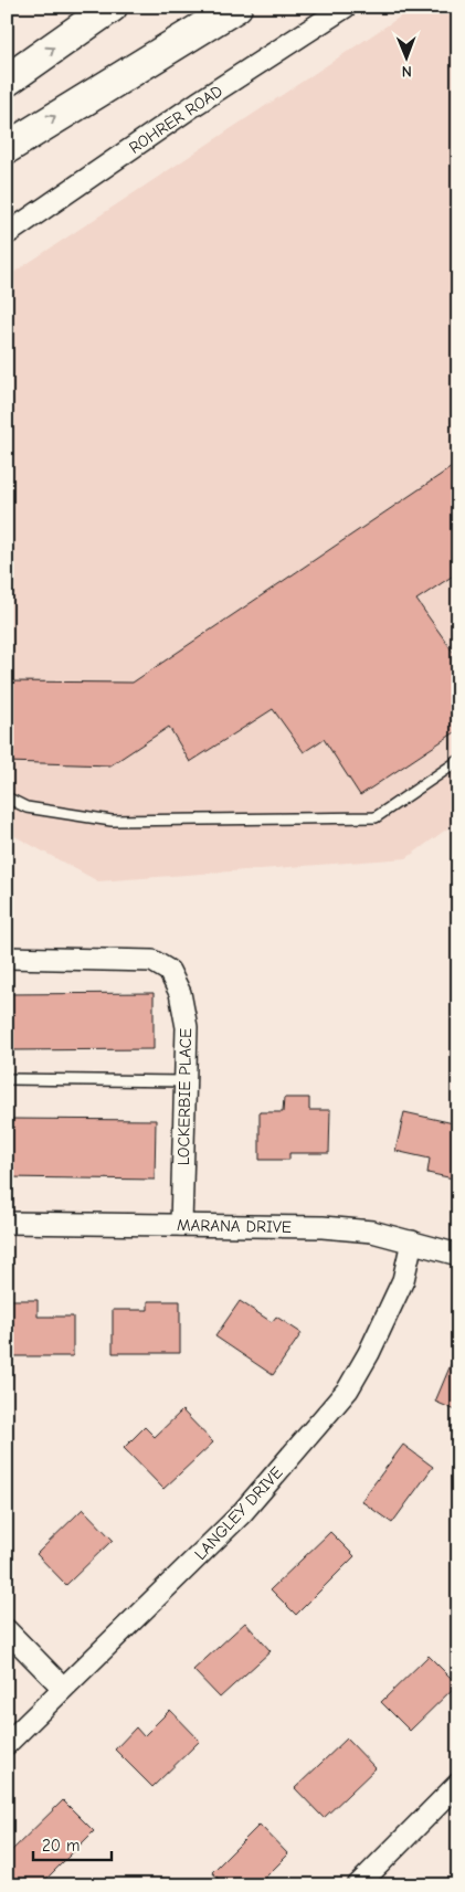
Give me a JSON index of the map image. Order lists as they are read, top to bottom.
{
  "streets": {
    "street": [
      "ROHRER ROAD",
      "LOCKERBIE PLACE",
      "MARANA DRIVE",
      "LANGLEY DRIVE"
    ]
  },
  "crossings": [
    ["LOCKERBIE PLACE", "MARANA DRIVE"],
    ["MARANA DRIVE", "LANGLEY DRIVE"]
  ],
  "scale_bar": "20 m",
  "north": "bottom"
}
